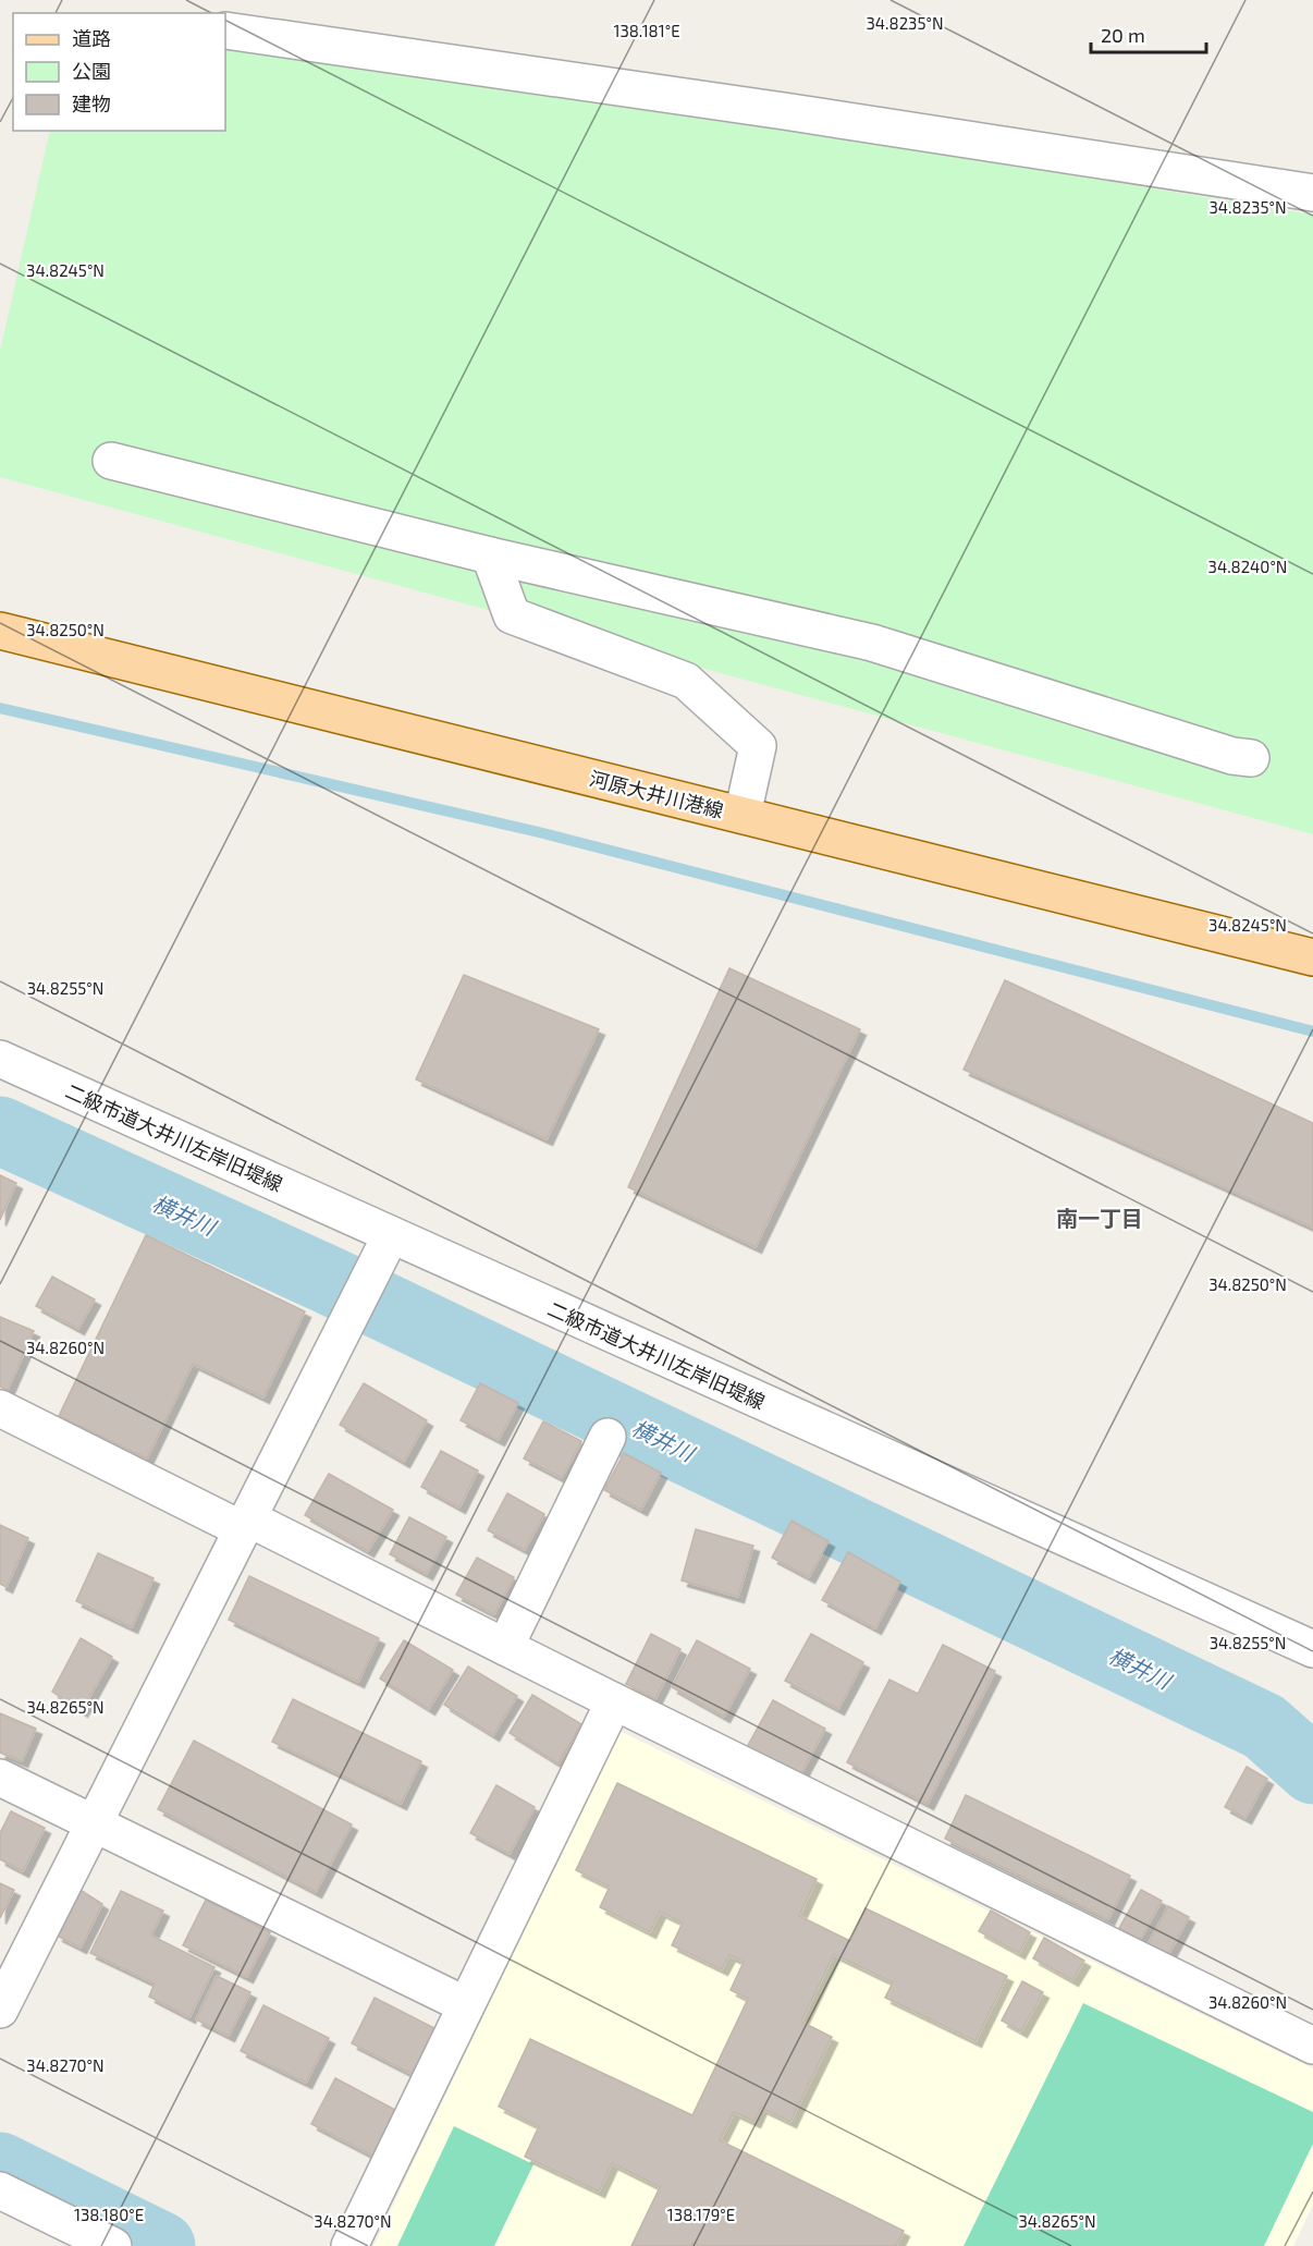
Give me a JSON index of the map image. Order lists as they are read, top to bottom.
{
  "streets": {
    "main road": ["河原大井川港線"],
    "street": ["二級市道大井川左岸旧堤線"]
  },
  "districts": ["南一丁目"],
  "water": ["横井川"],
  "legend": ["道路", "公園", "建物"],
  "scale_bar": "20 m",
  "coordinates": [
    "34.8235°N",
    "138.181°E",
    "34.8245°N",
    "34.8240°N",
    "34.8250°N",
    "34.8255°N",
    "34.8260°N",
    "34.8265°N",
    "34.8270°N",
    "138.180°E",
    "138.179°E"
  ]
}
